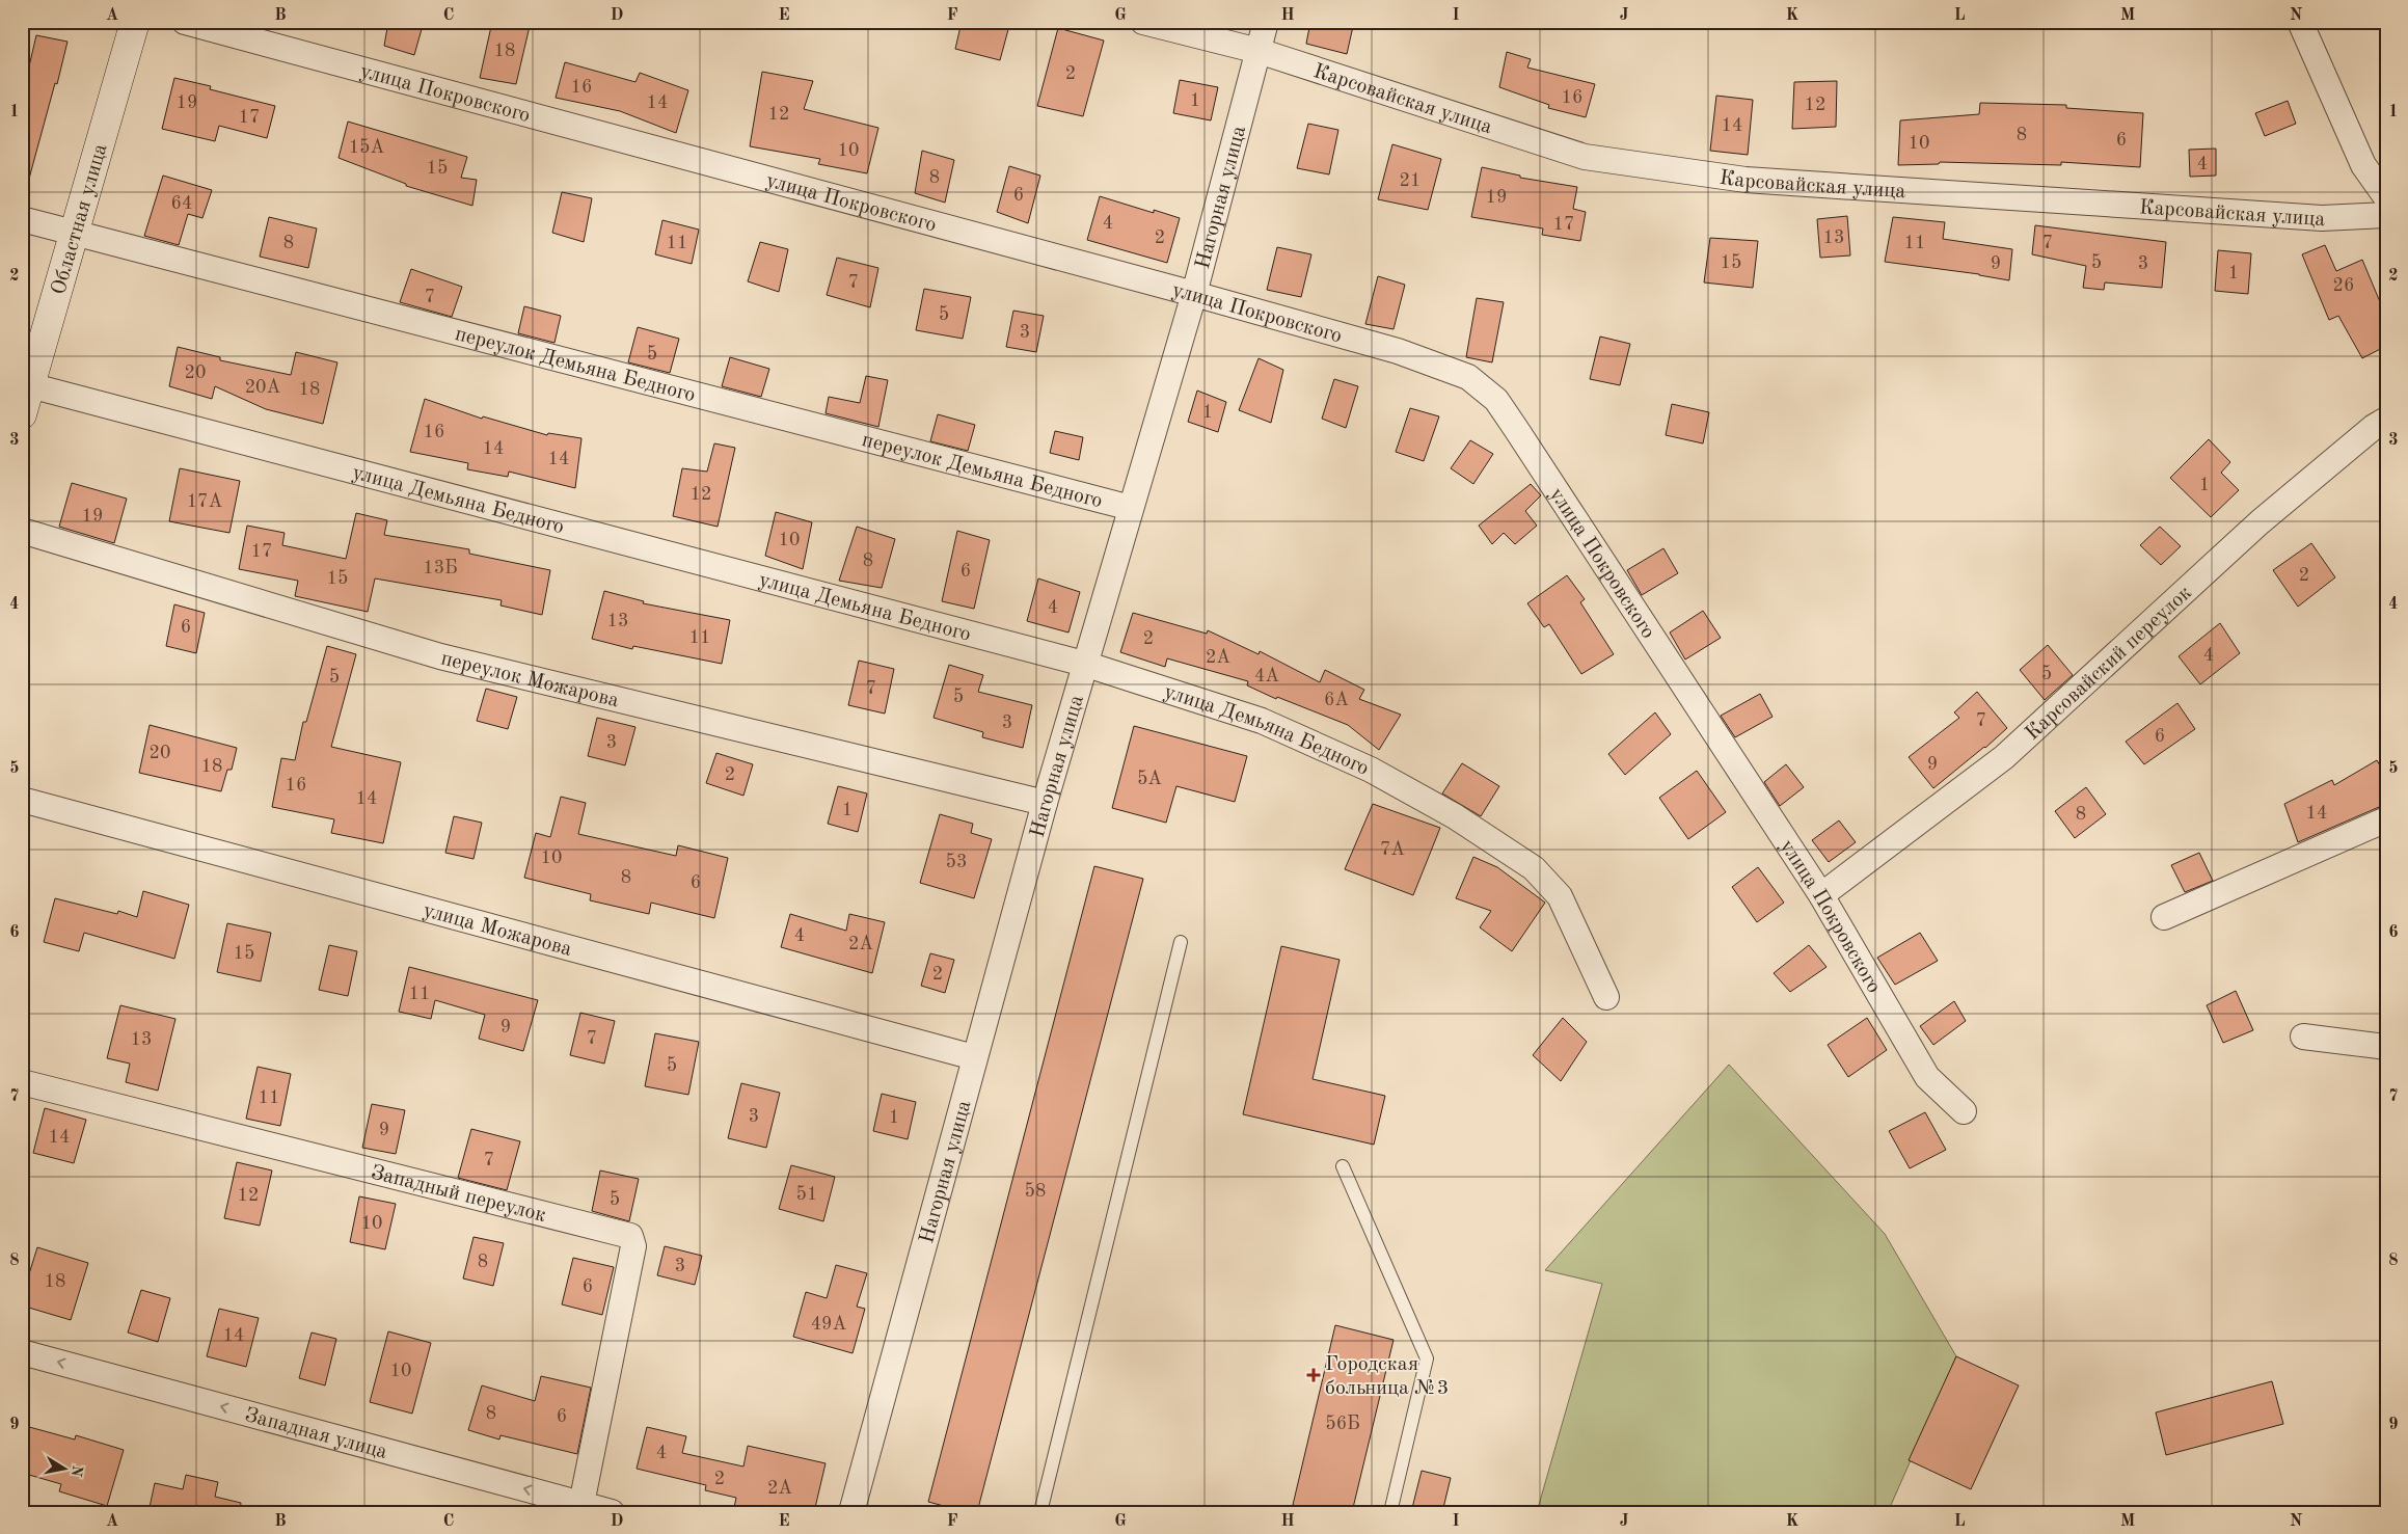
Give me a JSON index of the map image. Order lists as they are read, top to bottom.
{
  "streets": {
    "main road": ["Областная улица"],
    "street": [
      "улица Покровского",
      "Карсовайская улица",
      "Нагорная улица",
      "переулок Демьяна Бедного",
      "улица Демьяна Бедного",
      "Карсовайский переулок",
      "переулок Можарова",
      "улица Можарова",
      "Западный переулок",
      "Западная улица"
    ]
  },
  "crossings": [
    ["улица Покровского", "Нагорная улица"],
    ["улица Покровского", "Карсовайский переулок"],
    ["Карсовайская улица", "Нагорная улица"],
    ["Нагорная улица", "переулок Демьяна Бедного"],
    ["Нагорная улица", "улица Демьяна Бедного"],
    ["Нагорная улица", "переулок Можарова"],
    ["Нагорная улица", "улица Можарова"],
    ["Областная улица", "переулок Демьяна Бедного"],
    ["Областная улица", "улица Демьяна Бедного"],
    ["Западный переулок", "Западная улица"]
  ],
  "one_way": ["Западная улица"],
  "places": {
    "health": ["Городская больница №3"]
  },
  "house_numbers": [
    "18",
    "2",
    "16",
    "16",
    "1",
    "19",
    "14",
    "12",
    "12",
    "17",
    "14",
    "8",
    "6",
    "10",
    "15А",
    "10",
    "4",
    "15",
    "8",
    "21",
    "6",
    "19",
    "64",
    "4",
    "17",
    "2",
    "13",
    "8",
    "11",
    "11",
    "7",
    "15",
    "5",
    "9",
    "3",
    "1",
    "7",
    "26",
    "7",
    "5",
    "3",
    "5",
    "20",
    "20А",
    "18",
    "1",
    "16",
    "14",
    "14",
    "1",
    "12",
    "17А",
    "19",
    "10",
    "17",
    "8",
    "13Б",
    "6",
    "2",
    "15",
    "4",
    "13",
    "6",
    "11",
    "2",
    "4",
    "2А",
    "5",
    "4А",
    "5",
    "7",
    "5",
    "6А",
    "7",
    "3",
    "6",
    "3",
    "20",
    "9",
    "18",
    "2",
    "5А",
    "16",
    "14",
    "1",
    "14",
    "8",
    "7А",
    "10",
    "53",
    "8",
    "6",
    "4",
    "2А",
    "15",
    "2",
    "11",
    "9",
    "7",
    "13",
    "5",
    "11",
    "3",
    "1",
    "9",
    "14",
    "7",
    "58",
    "51",
    "12",
    "5",
    "10",
    "8",
    "3",
    "18",
    "6",
    "49А",
    "14",
    "10",
    "8",
    "6",
    "56Б",
    "4",
    "2",
    "2А"
  ],
  "north": "right",
  "grid": {
    "columns": [
      "A",
      "B",
      "C",
      "D",
      "E",
      "F",
      "G",
      "H",
      "I",
      "J",
      "K",
      "L",
      "M",
      "N"
    ],
    "rows": [
      "1",
      "2",
      "3",
      "4",
      "5",
      "6",
      "7",
      "8",
      "9"
    ]
  }
}
